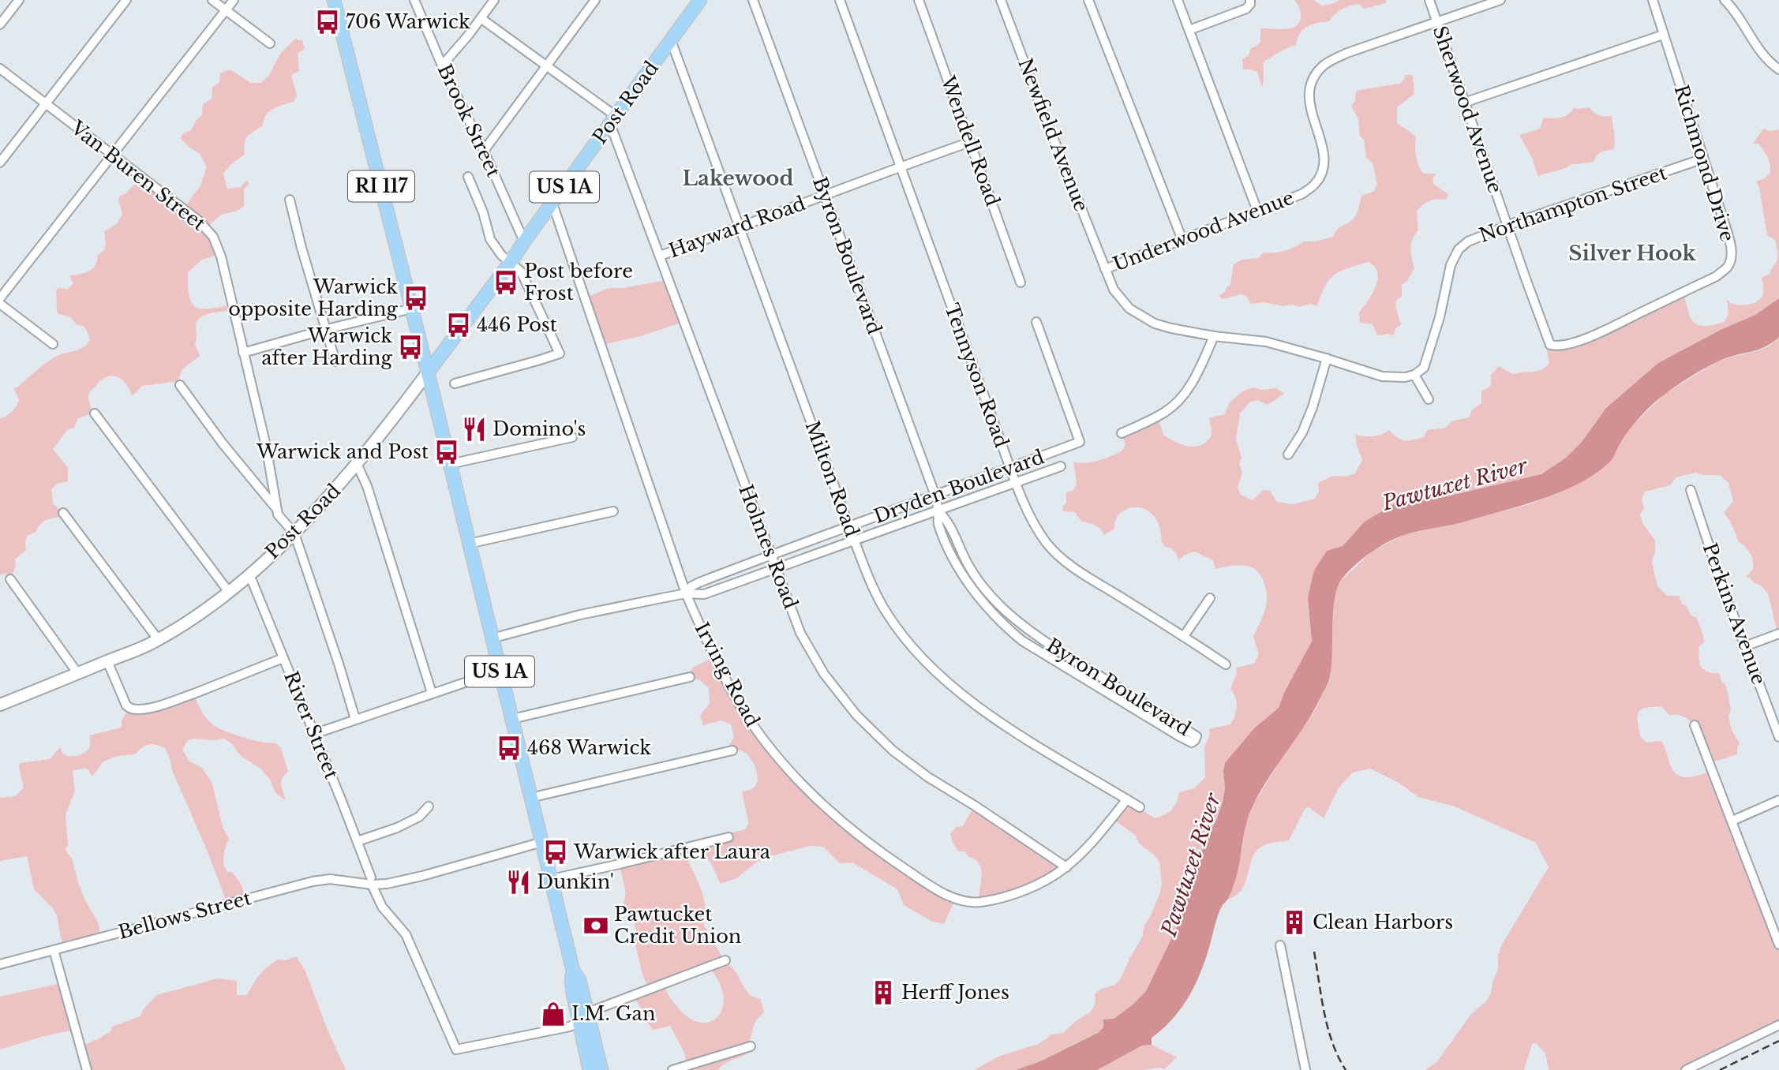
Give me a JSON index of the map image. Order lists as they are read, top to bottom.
{
  "streets": {
    "main road": ["Post Road", "RI 117", "US 1A"],
    "street": [
      "Sherwood Avenue",
      "Brook Street",
      "Newfield Avenue",
      "Wendell Road",
      "Richmond Drive",
      "Van Buren Street",
      "Northampton Street",
      "Hayward Road",
      "Underwood Avenue",
      "Byron Boulevard",
      "Tennyson Road",
      "Milton Road",
      "Dryden Boulevard",
      "Holmes Road",
      "Perkins Avenue",
      "Irving Road",
      "River Street",
      "Bellows Street"
    ]
  },
  "crossings": [
    ["Post Road", "Brook Street"],
    ["Post Road", "Van Buren Street"],
    ["Post Road", "RI 117"],
    ["Post Road", "US 1A"],
    ["Post Road", "Milton Road"],
    ["Post Road", "Holmes Road"],
    ["Post Road", "Irving Road"],
    ["Post Road", "River Street"],
    ["Sherwood Avenue", "Richmond Drive"],
    ["Sherwood Avenue", "Northampton Street"],
    ["Sherwood Avenue", "Underwood Avenue"],
    ["Newfield Avenue", "Underwood Avenue"],
    ["Wendell Road", "Hayward Road"],
    ["Richmond Drive", "Northampton Street"],
    ["RI 117", "US 1A"],
    ["US 1A", "Dryden Boulevard"],
    ["US 1A", "River Street"],
    ["US 1A", "Bellows Street"],
    ["Hayward Road", "Byron Boulevard"],
    ["Hayward Road", "Tennyson Road"],
    ["Hayward Road", "Milton Road"],
    ["Hayward Road", "Holmes Road"],
    ["Byron Boulevard", "Dryden Boulevard"],
    ["Tennyson Road", "Dryden Boulevard"],
    ["Milton Road", "Dryden Boulevard"],
    ["Milton Road", "Irving Road"],
    ["Dryden Boulevard", "Holmes Road"],
    ["Dryden Boulevard", "Irving Road"],
    ["Holmes Road", "Irving Road"],
    ["River Street", "Bellows Street"]
  ],
  "districts": ["Lakewood", "Silver Hook"],
  "water": ["Pawtuxet River"],
  "places": {
    "bus stop": [
      "706 Warwick",
      "Post before Frost",
      "Warwick opposite Harding",
      "446 Post",
      "Warwick after Harding",
      "Warwick and Post",
      "468 Warwick",
      "Warwick after Laura"
    ],
    "restaurant": ["Domino's", "Dunkin'"],
    "building": ["Clean Harbors", "Herff Jones"],
    "bank": ["Pawtucket Credit Union"],
    "shop": ["I.M. Gan"]
  }
}
